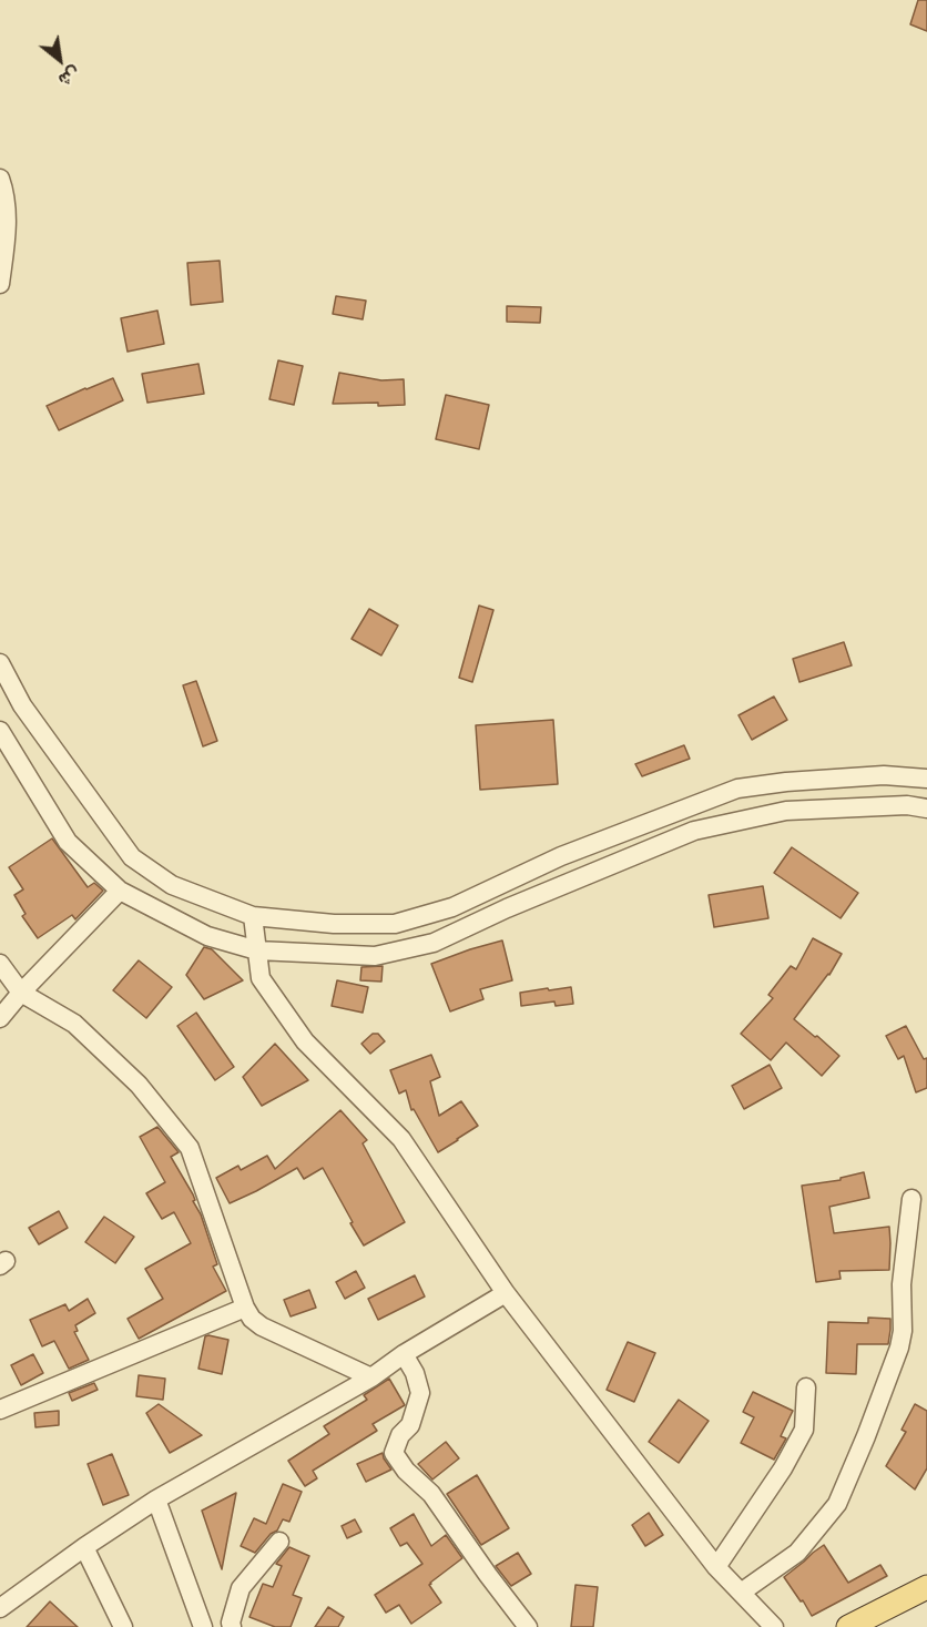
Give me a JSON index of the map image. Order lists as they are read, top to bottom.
{
  "north": "bottom right"
}
